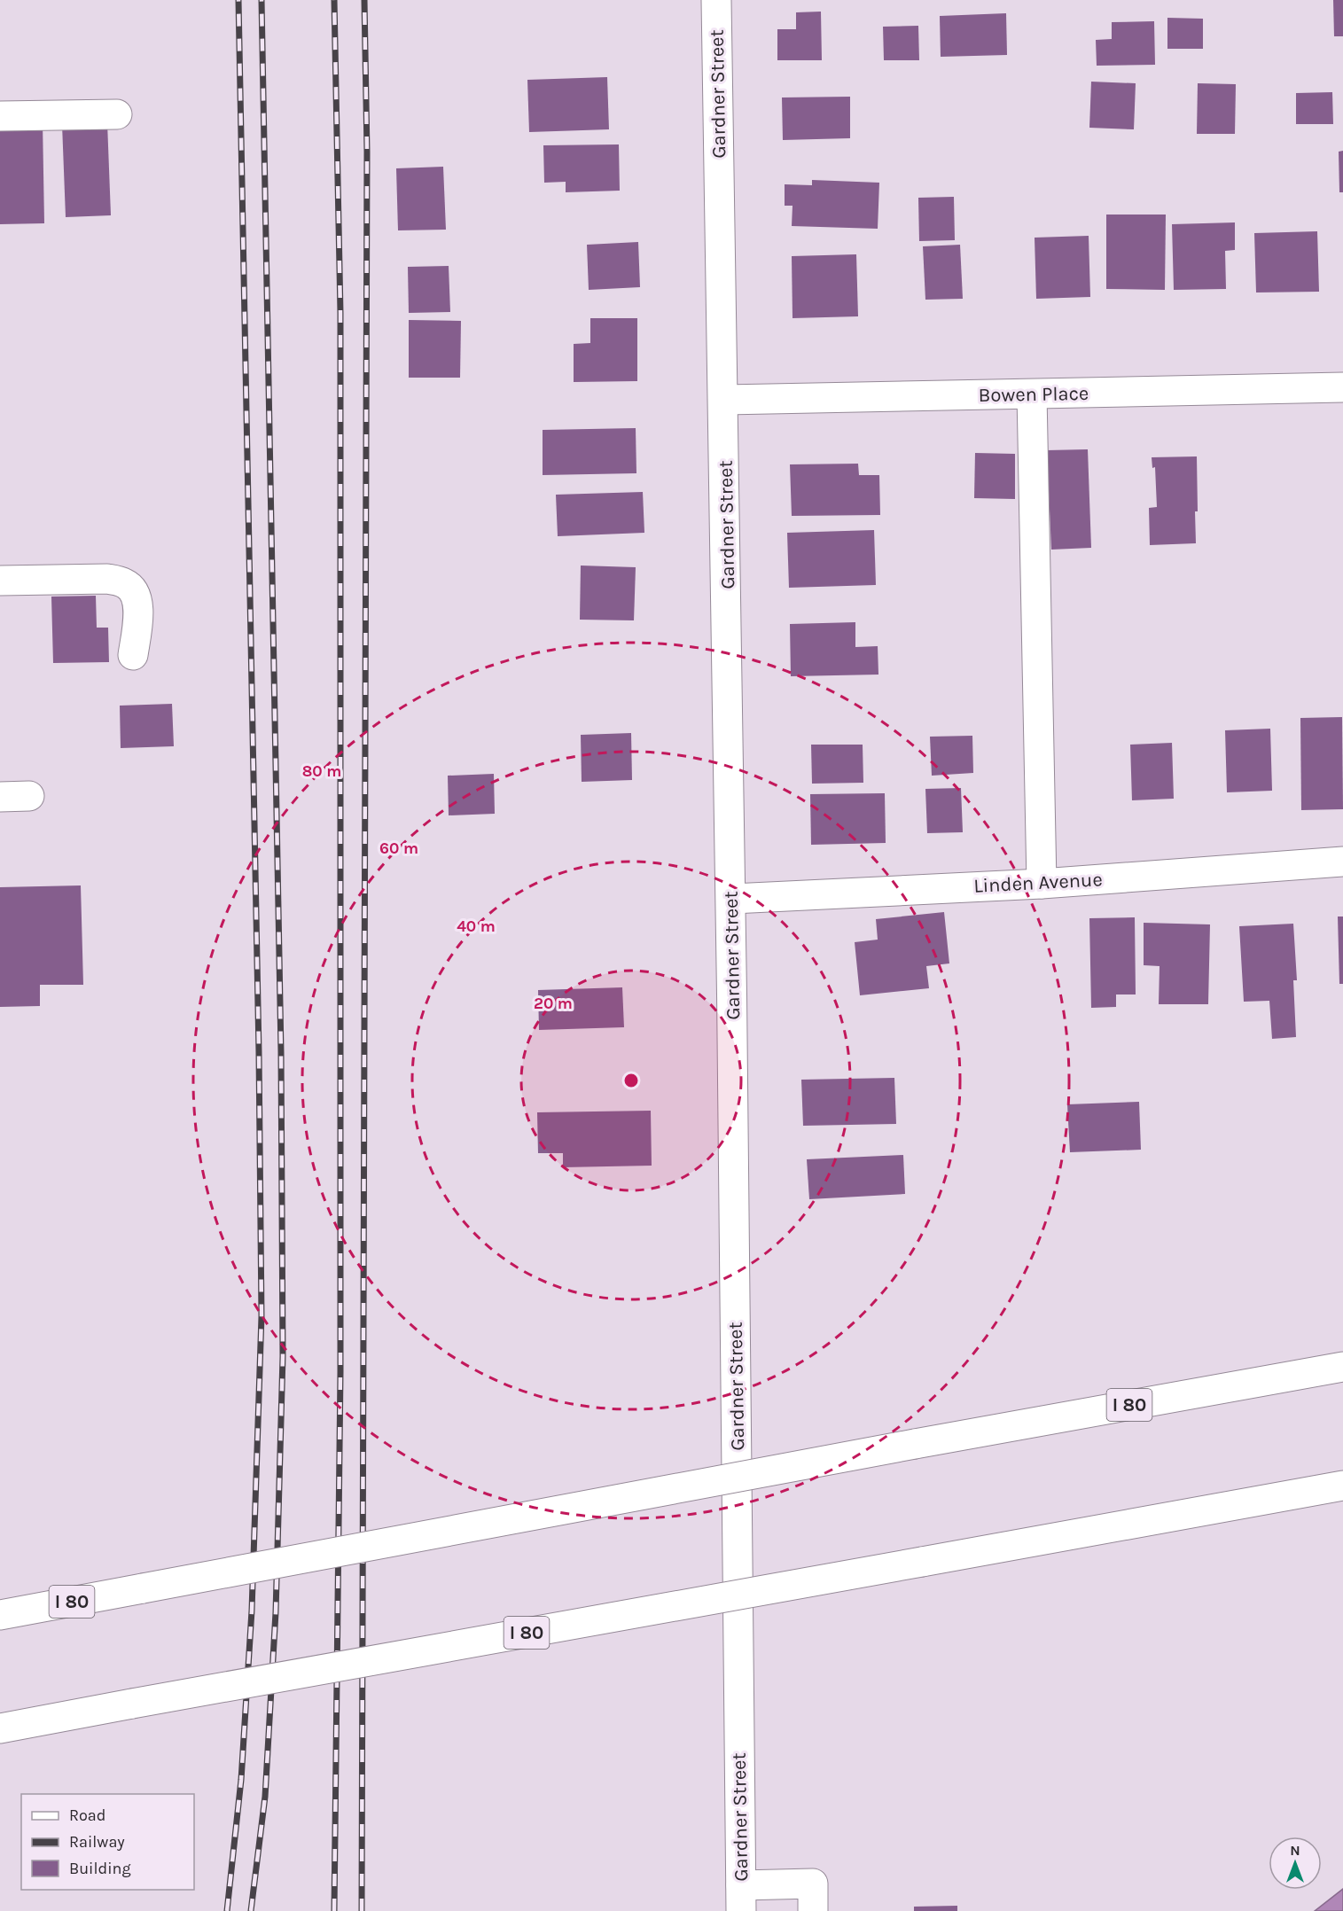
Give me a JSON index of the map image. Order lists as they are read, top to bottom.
{
  "streets": {
    "main road": [
      "Gardner Street",
      "Bowen Place",
      "Linden Avenue",
      "I 80"
    ]
  },
  "crossings": [
    ["Gardner Street", "Bowen Place"],
    ["Gardner Street", "Linden Avenue"]
  ],
  "legend": ["Road", "Railway", "Building"],
  "north": "top",
  "rings": [
    "80 m",
    "60 m",
    "40 m",
    "20 m"
  ]
}
